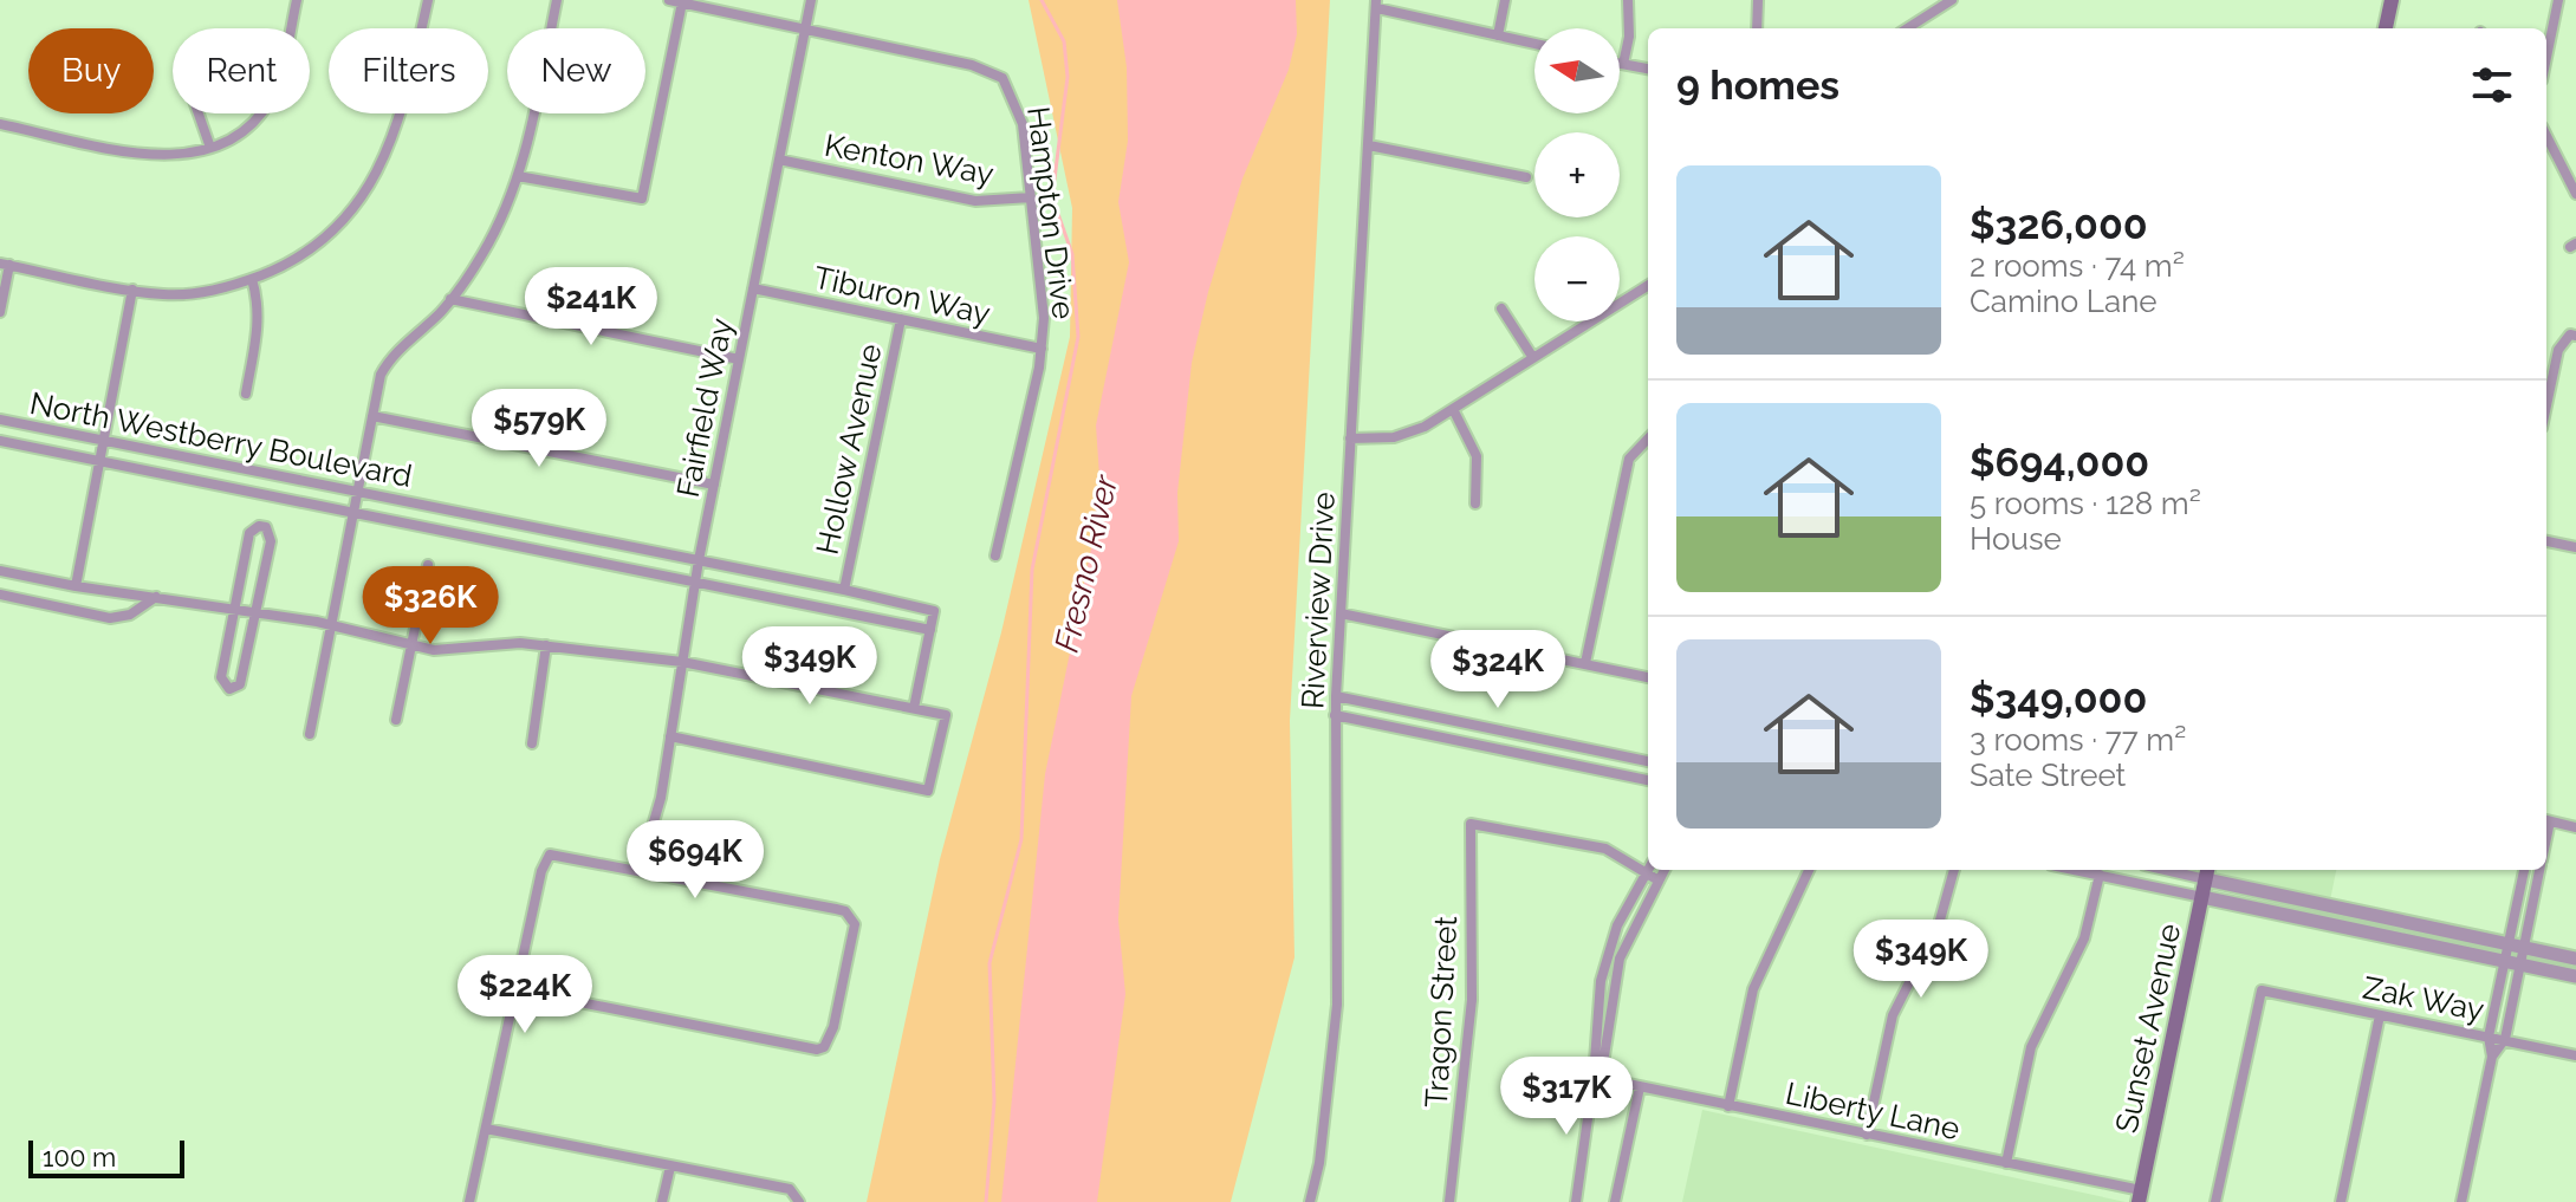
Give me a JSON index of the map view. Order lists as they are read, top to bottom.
{
  "streets": {
    "main road": ["Sunset Avenue"],
    "street": [
      "Kenton Way",
      "Hampton Drive",
      "Tiburon Way",
      "Fairfield Way",
      "North Westberry Boulevard",
      "Hollow Avenue",
      "Riverview Drive",
      "Zak Way",
      "Tragon Street",
      "Liberty Lane"
    ]
  },
  "crossings": [
    ["Kenton Way", "Hampton Drive"],
    ["Kenton Way", "Fairfield Way"],
    ["Hampton Drive", "Tiburon Way"],
    ["Hampton Drive", "Fairfield Way"],
    ["Tiburon Way", "Fairfield Way"],
    ["Tiburon Way", "Hollow Avenue"],
    ["Fairfield Way", "North Westberry Boulevard"],
    ["North Westberry Boulevard", "Hollow Avenue"],
    ["Sunset Avenue", "Liberty Lane"]
  ],
  "water": ["Fresno River"],
  "scale_bar": "100 m",
  "north": "left",
  "page": {
    "map_buttons": ["+", "−"],
    "chip": [
      "Buy",
      "Rent",
      "Filters",
      "New"
    ],
    "heading": "9 homes",
    "list": [
      {
        "name": "$326,000",
        "note": "2 rooms · 74 m² · Camino Lane"
      },
      {
        "name": "$694,000",
        "note": "5 rooms · 128 m² · House"
      },
      {
        "name": "$349,000",
        "note": "3 rooms · 77 m² · Sate Street"
      }
    ],
    "price": [
      "$241K",
      "$579K",
      "$326K",
      "$349K",
      "$324K",
      "$694K",
      "$349K",
      "$224K",
      "$317K"
    ],
    "scale": "100 m"
  }
}
